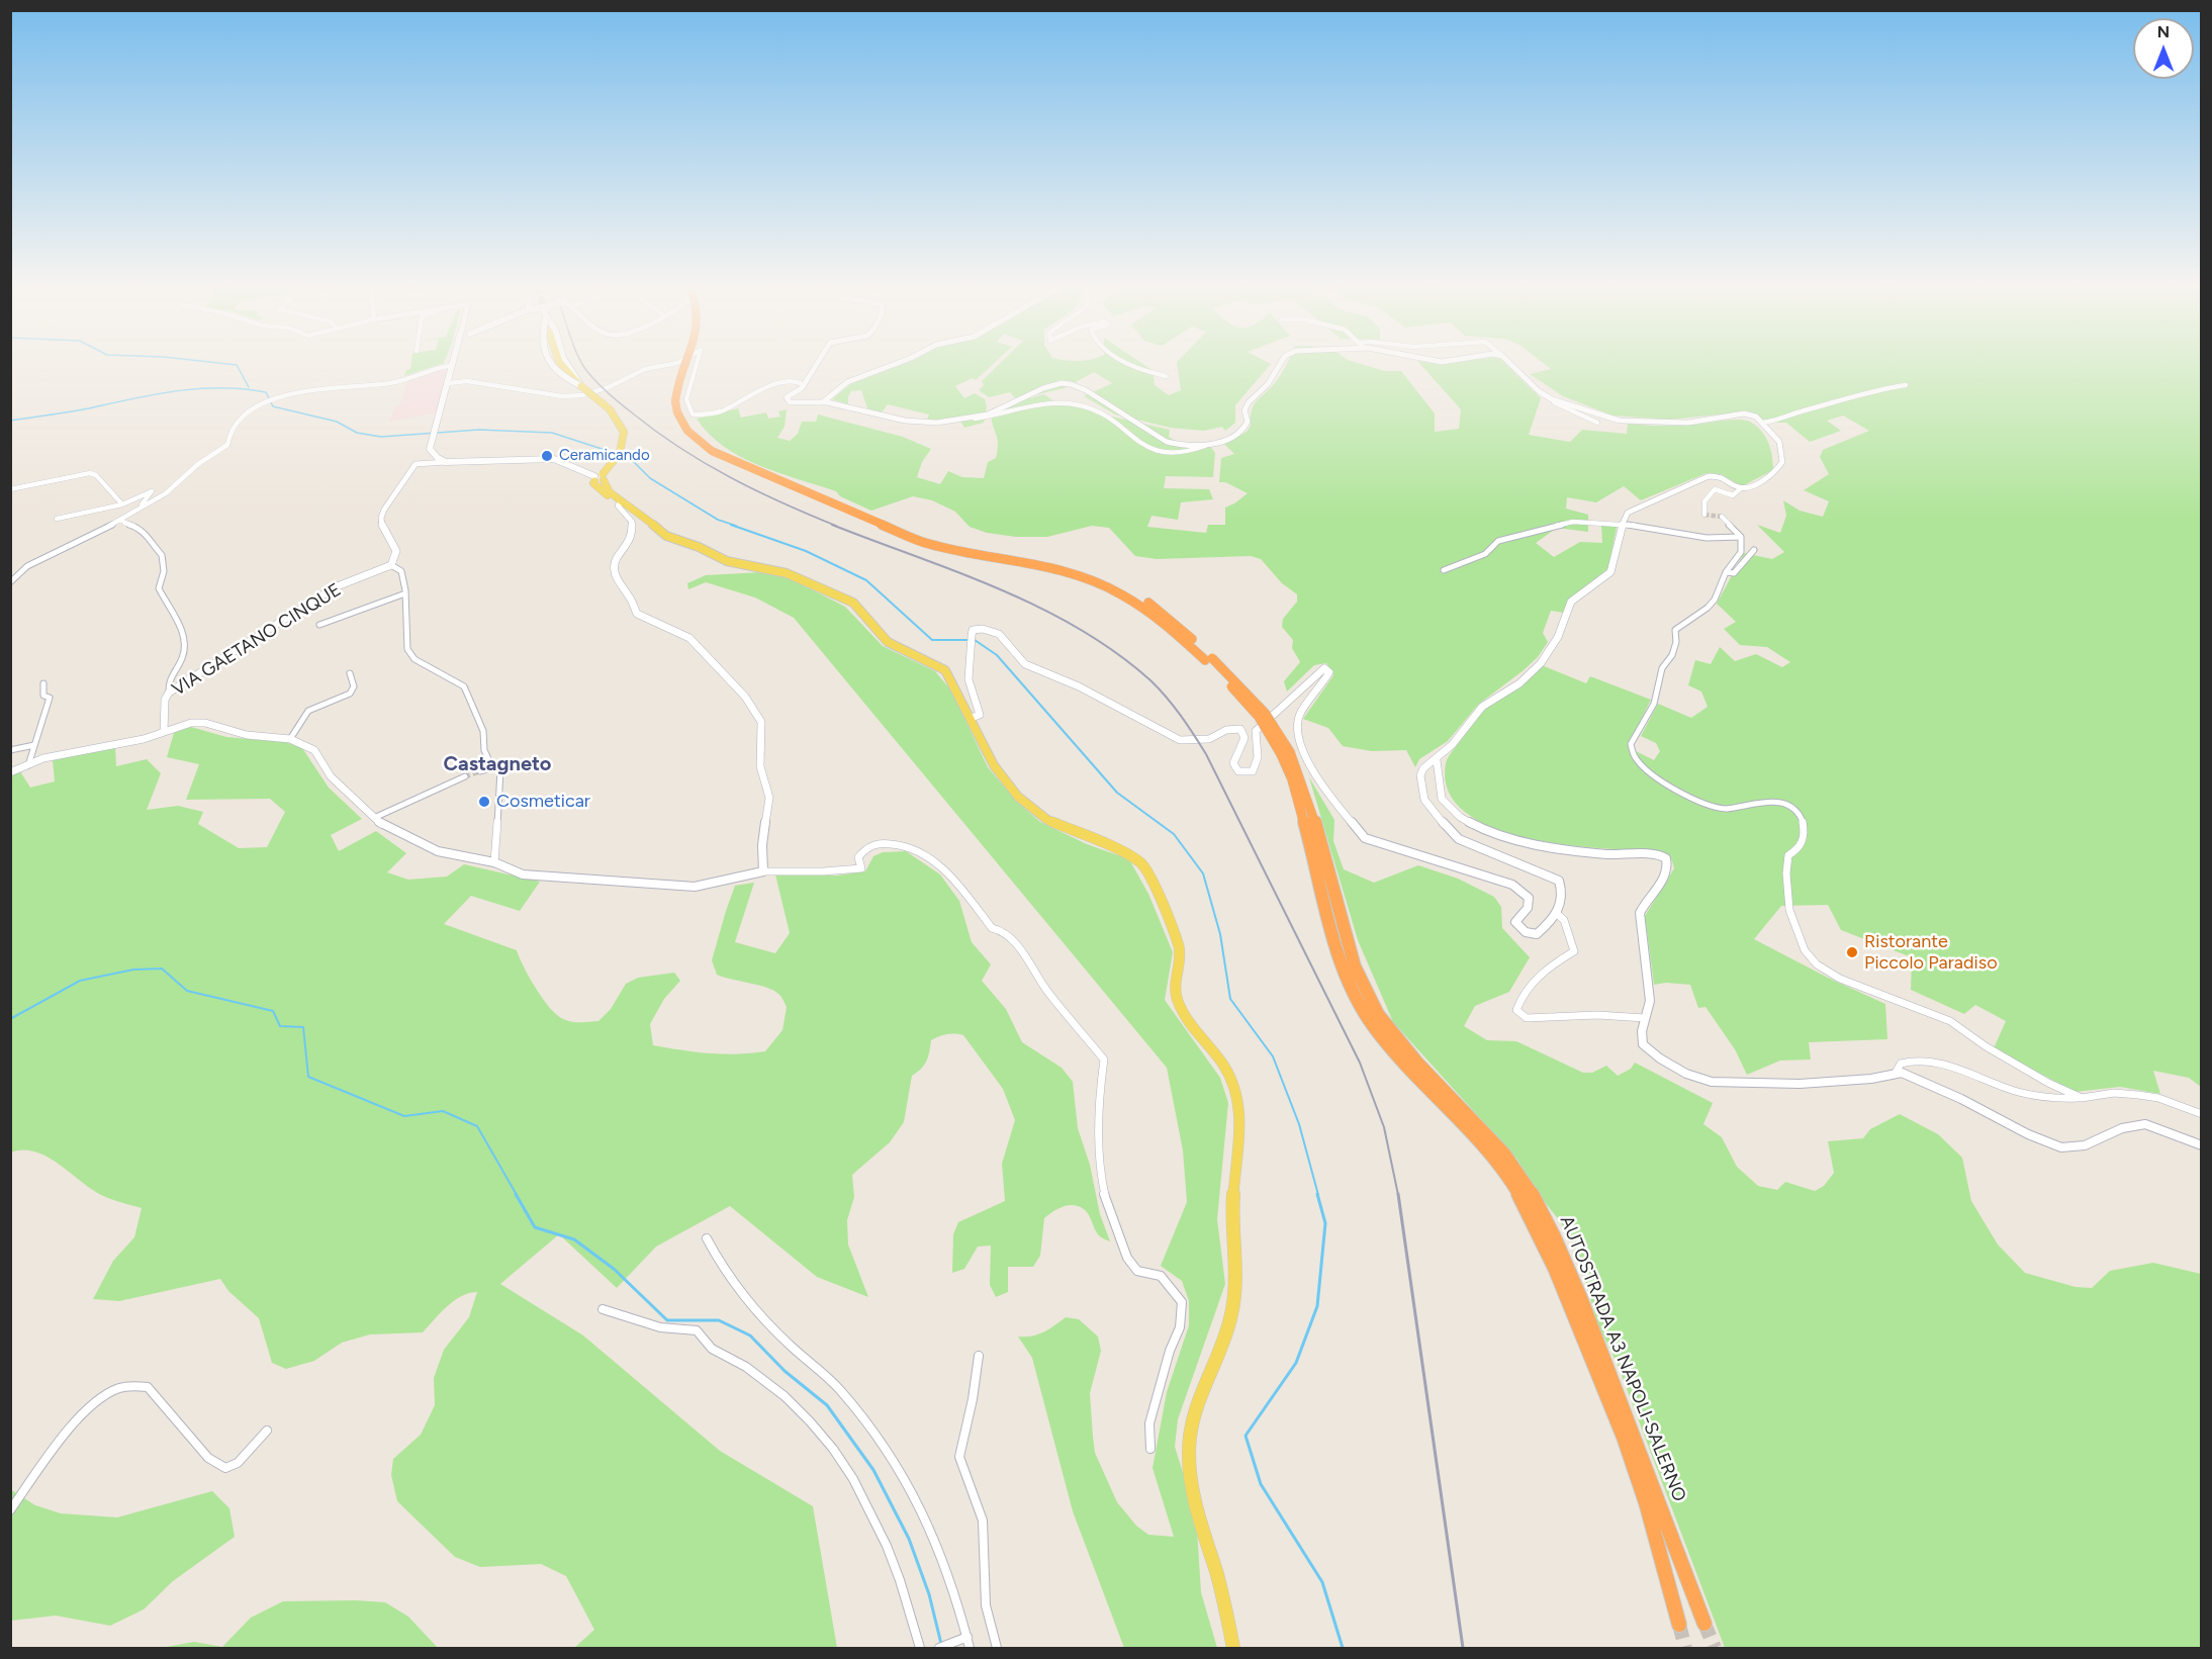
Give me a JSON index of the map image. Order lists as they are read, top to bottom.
{
  "streets": {
    "highway": ["AUTOSTRADA A3 NAPOLI-SALERNO"],
    "street": ["VIA GAETANO CINQUE"]
  },
  "districts": ["Castagneto"],
  "places": ["Ceramicando", "Cosmeticar", "Ristorante Piccolo Paradiso"],
  "north": "top"
}
